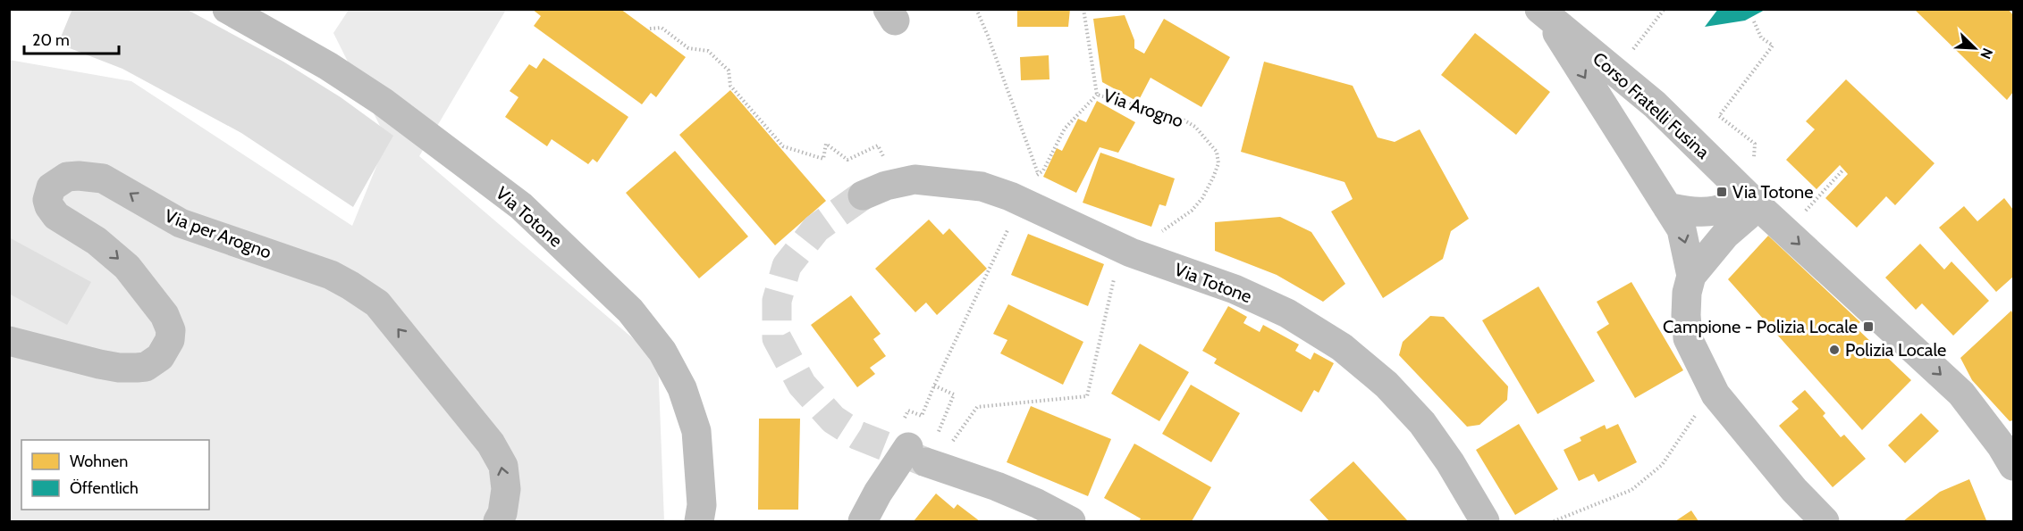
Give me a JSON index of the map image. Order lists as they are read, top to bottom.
{
  "streets": {
    "street": ["Corso Fratelli Fusina", "Via Totone", "Via per Arogno"],
    "path": ["Via Arogno"]
  },
  "crossings": [
    ["Via Arogno", "Via Totone"]
  ],
  "places": {
    "transit": ["Via Totone", "Campione - Polizia Locale"],
    "other": ["Polizia Locale"]
  },
  "legend": ["Wohnen", "Öffentlich"],
  "scale_bar": "20 m",
  "north": "bottom right"
}
